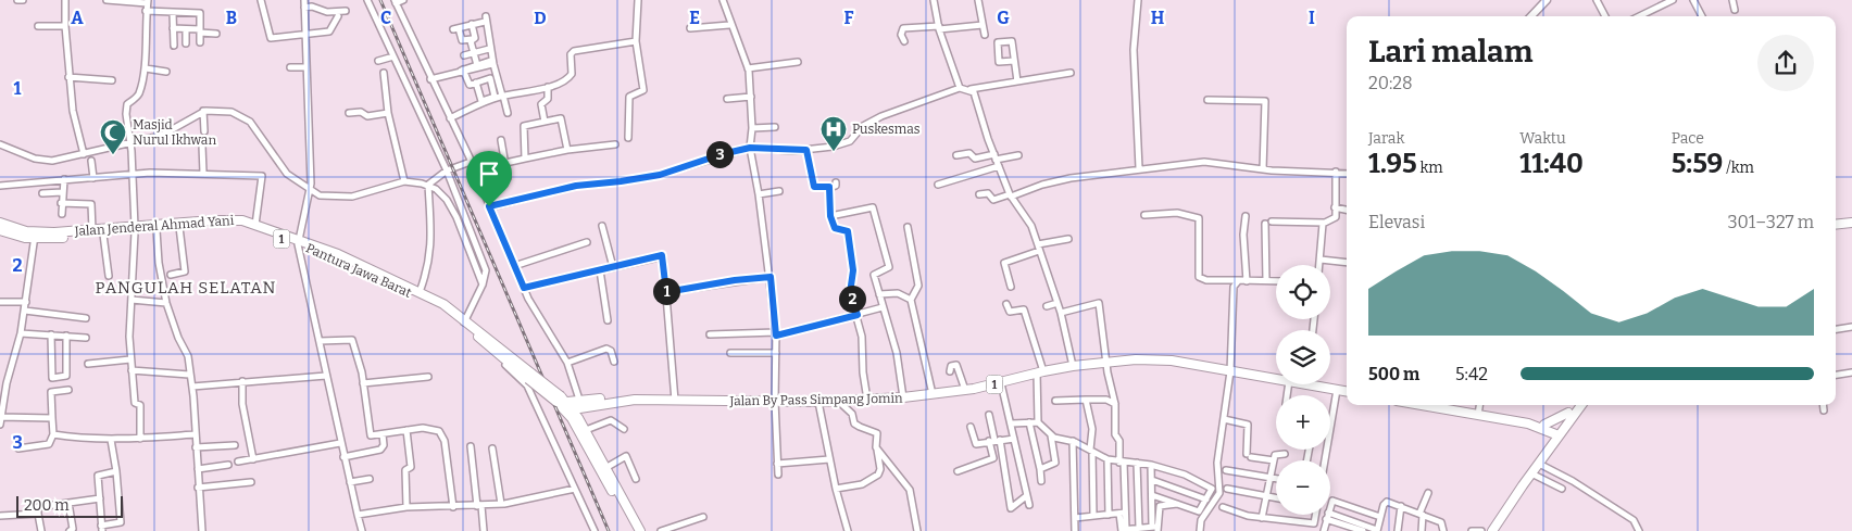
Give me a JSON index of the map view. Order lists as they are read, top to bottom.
{
  "streets": {
    "highway": [
      "Jalan Jenderal Ahmad Yani",
      "1",
      "Pantura Jawa Barat",
      "Jalan By Pass Simpang Jomin"
    ]
  },
  "crossings": [
    ["Jalan Jenderal Ahmad Yani", "Pantura Jawa Barat"],
    ["1", "Pantura Jawa Barat"],
    ["1", "Jalan By Pass Simpang Jomin"]
  ],
  "districts": ["PANGULAH SELATAN"],
  "places": {
    "hospital": ["Puskesmas"],
    "mosque": ["Masjid Nurul Ikhwan"]
  },
  "scale_bar": "200 m",
  "page": {
    "heading": ["Lari malam", "20:28"],
    "stats": [
      ["Jarak", "1.95 km"],
      ["Waktu", "11:40"],
      ["Pace", "5:59 /km"]
    ],
    "pins": ["3", "1", "2"],
    "chart": ["Elevasi", "301–327 m"],
    "map_buttons": ["+", "−"],
    "list": [
      {
        "name": "500 m",
        "note": "5:42"
      }
    ],
    "scale": "200 m"
  },
  "grid": {
    "columns": [
      "A",
      "B",
      "C",
      "D",
      "E",
      "F",
      "G",
      "H",
      "I"
    ],
    "rows": ["1", "2", "3"]
  }
}
